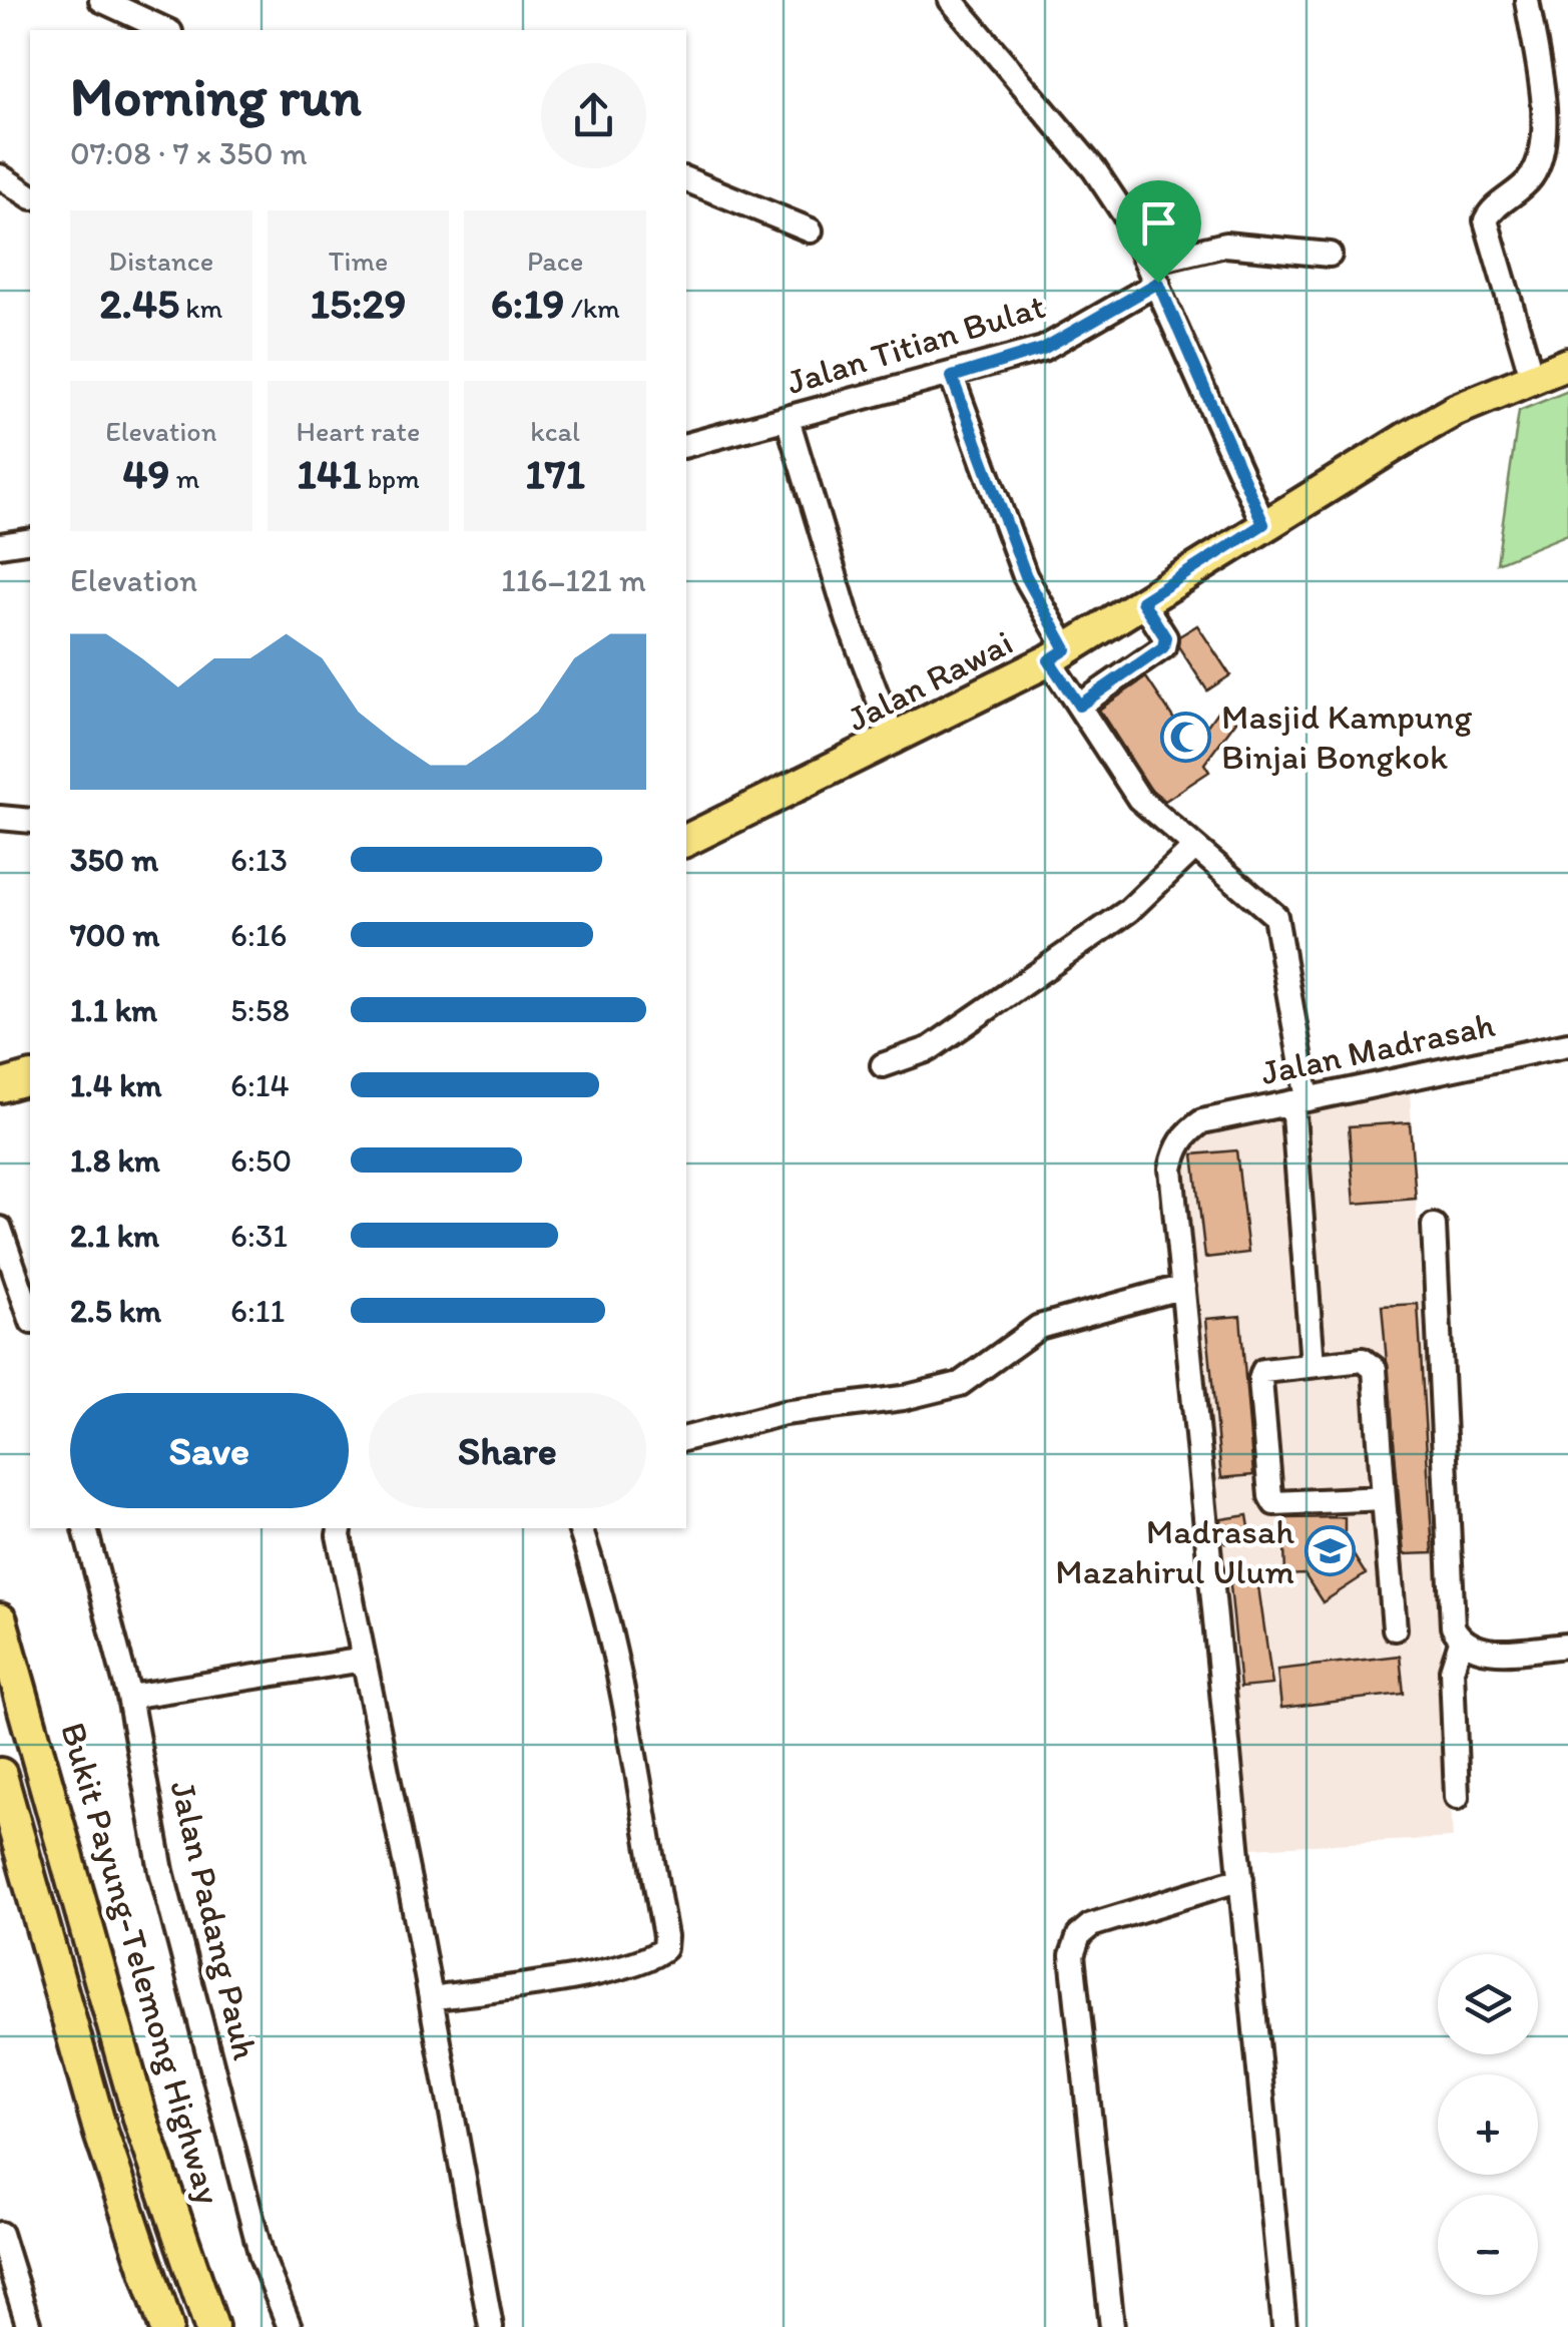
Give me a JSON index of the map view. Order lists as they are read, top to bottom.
{
  "streets": {
    "highway": ["Bukit Payung-Telemong Highway"],
    "main road": ["Jalan Rawai"],
    "street": ["Jalan Titian Bulat", "Jalan Madrasah", "Jalan Padang Pauh"]
  },
  "places": {
    "mosque": ["Masjid Kampung Binjai Bongkok"],
    "school or university": ["Madrasah Mazahirul Ulum"]
  },
  "page": {
    "heading": ["Morning run", "07:08 · 7 × 350 m"],
    "stats": [
      ["Distance", "2.45 km"],
      ["Time", "15:29"],
      ["Pace", "6:19 /km"],
      ["Elevation", "49 m"],
      ["Heart rate", "141 bpm"],
      ["kcal", "171"]
    ],
    "chart": ["Elevation", "116–121 m"],
    "list": [
      {
        "name": "350 m",
        "note": "6:13"
      },
      {
        "name": "700 m",
        "note": "6:16"
      },
      {
        "name": "1.1 km",
        "note": "5:58"
      },
      {
        "name": "1.4 km",
        "note": "6:14"
      },
      {
        "name": "1.8 km",
        "note": "6:50"
      },
      {
        "name": "2.1 km",
        "note": "6:31"
      },
      {
        "name": "2.5 km",
        "note": "6:11"
      }
    ],
    "buttons": ["Save", "Share"],
    "map_buttons": ["+", "−"]
  }
}
